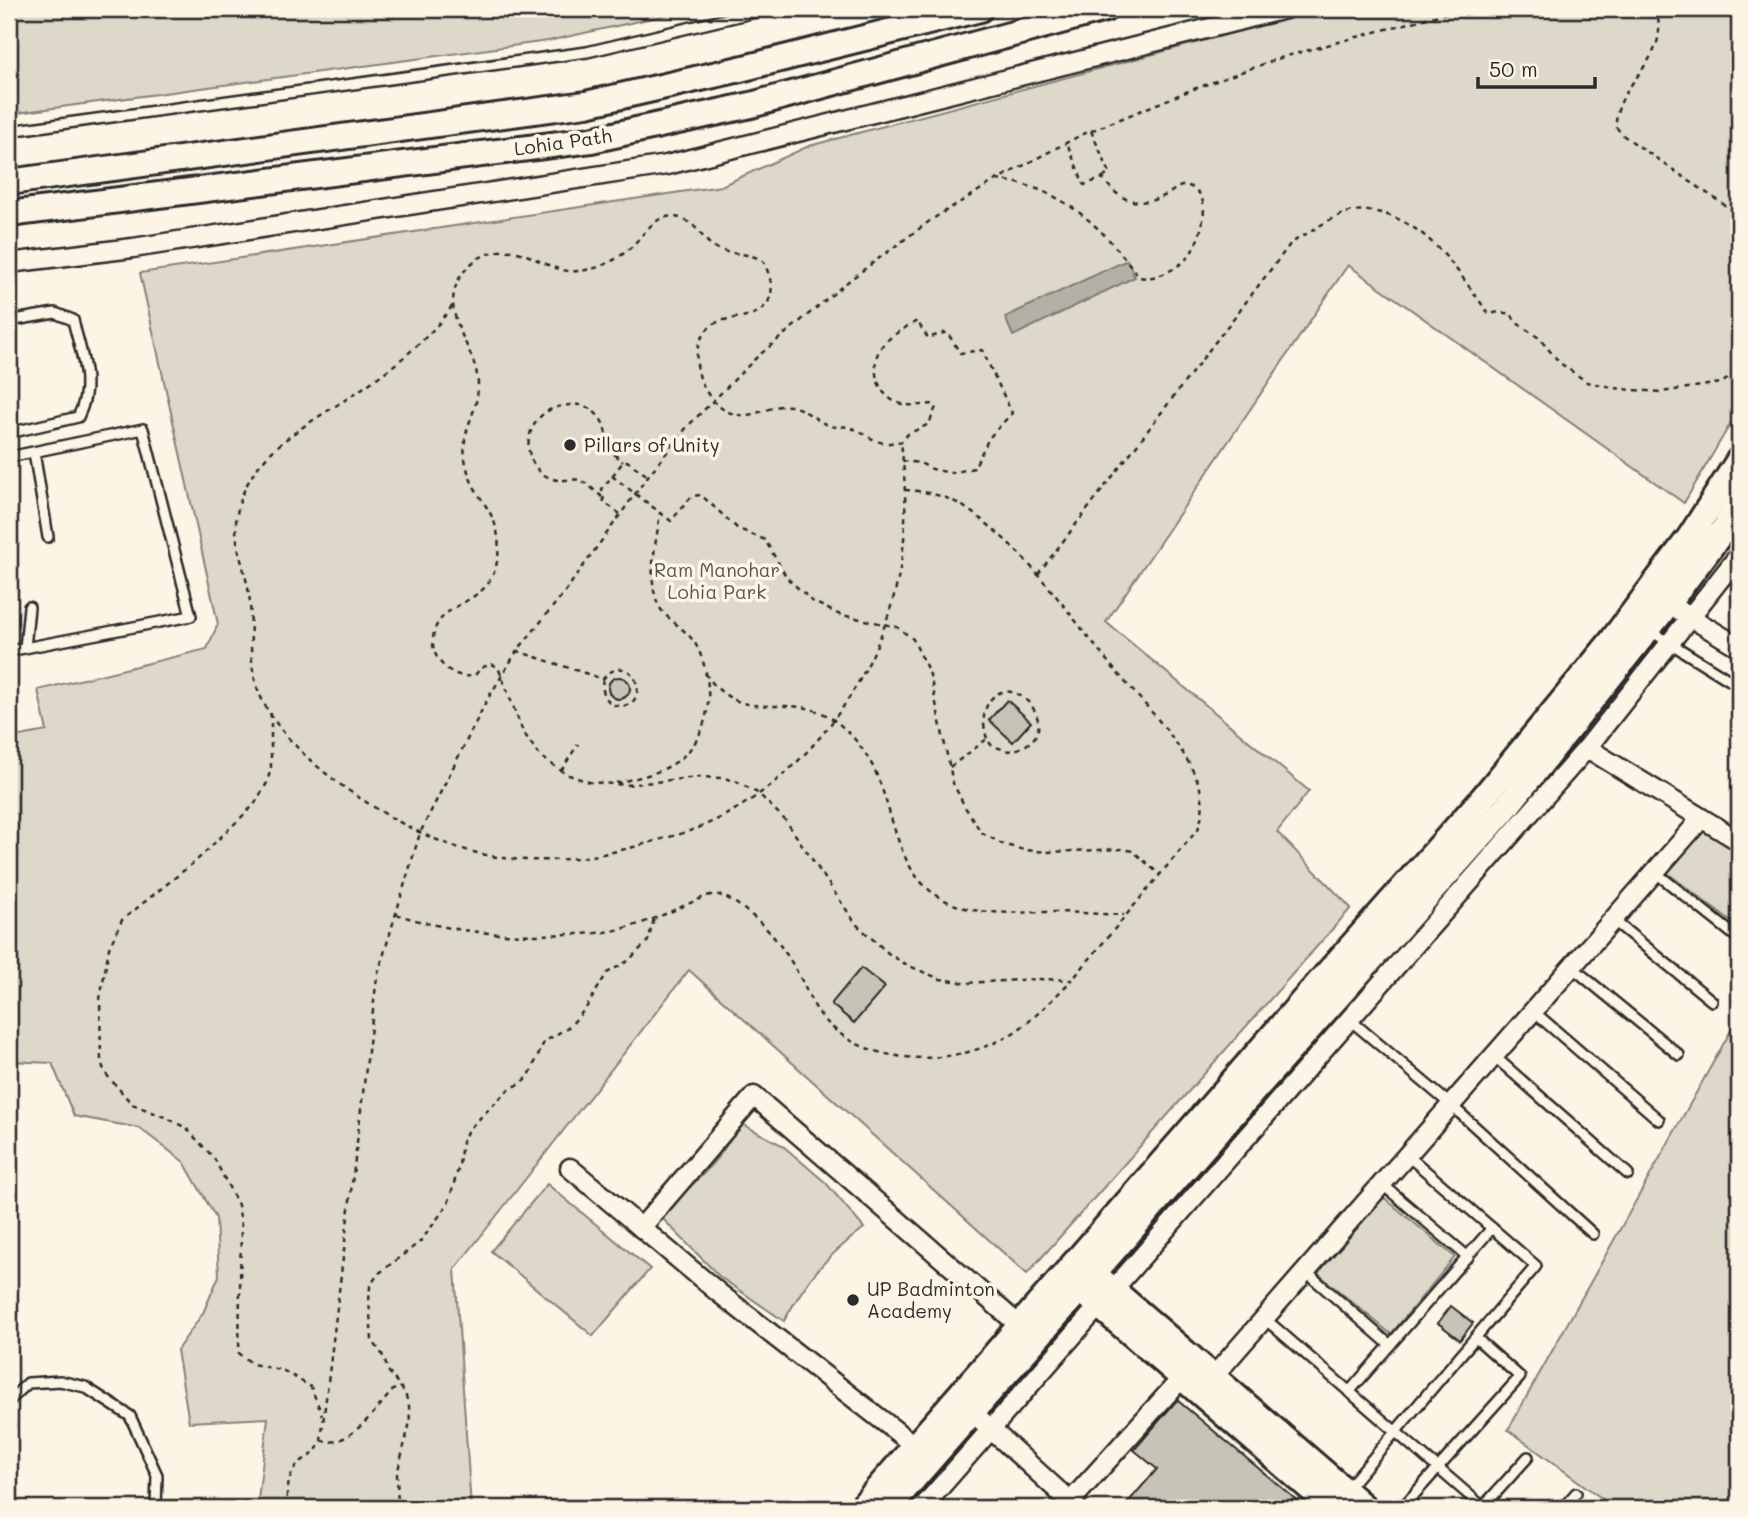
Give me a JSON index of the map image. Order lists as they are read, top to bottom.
{
  "streets": {
    "street": ["Lohia Path"]
  },
  "parks": ["Ram Manohar Lohia Park"],
  "places": ["Pillars of Unity", "UP Badminton Academy"],
  "scale_bar": "50 m"
}
